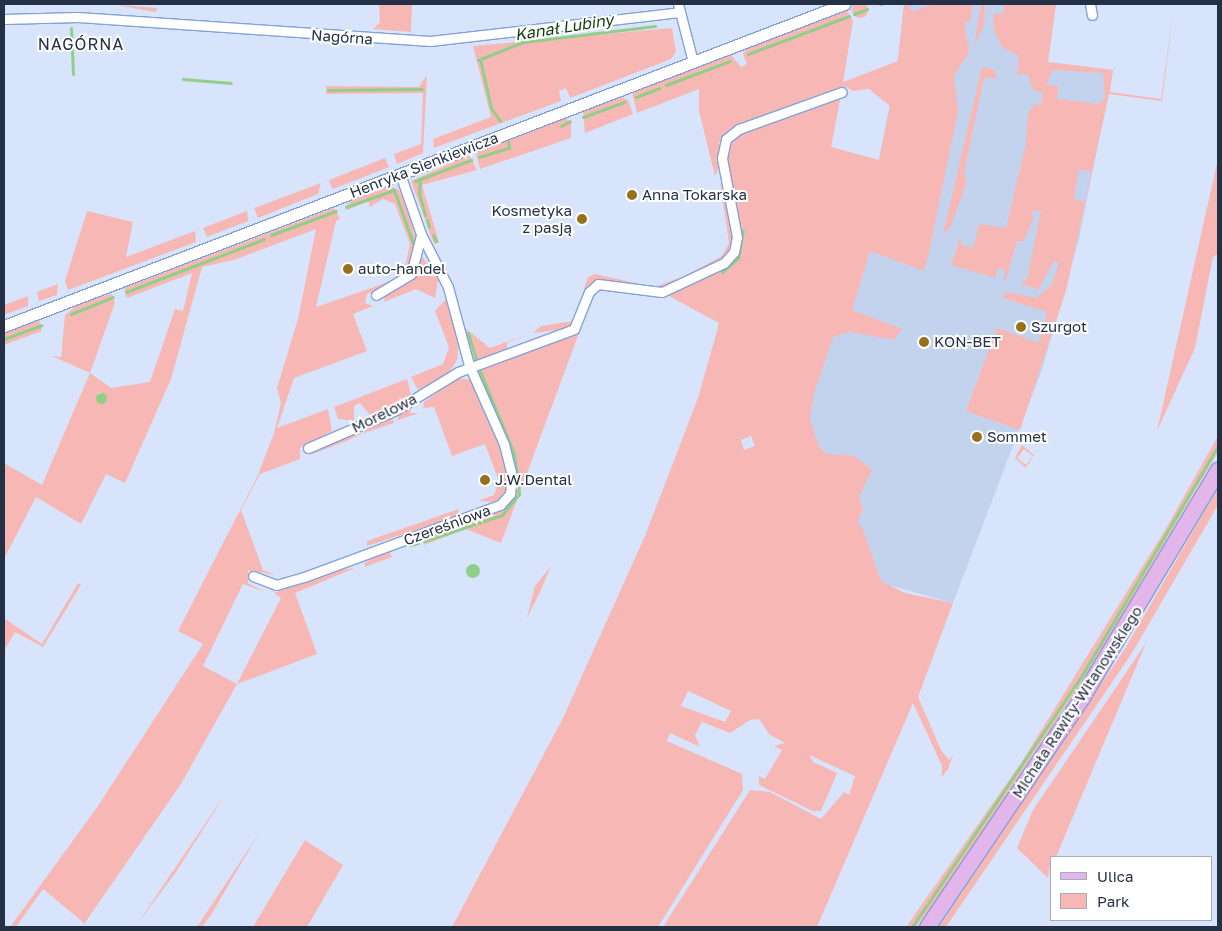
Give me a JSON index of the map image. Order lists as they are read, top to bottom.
{
  "streets": {
    "main road": ["Michała Rawity-Witanowskiego"],
    "street": [
      "Nagórna",
      "Henryka Sienkiewicza",
      "Morelowa",
      "Czereśniowa"
    ]
  },
  "crossings": [
    ["Nagórna", "Henryka Sienkiewicza"],
    ["Henryka Sienkiewicza", "Czereśniowa"],
    ["Morelowa", "Czereśniowa"]
  ],
  "districts": ["NAGÓRNA"],
  "water": ["Kanał Lubiny"],
  "places": [
    "Anna Tokarska",
    "Kosmetyka z pasją",
    "auto-handel",
    "Szurgot",
    "KON-BET",
    "Sommet",
    "J.W.Dental"
  ],
  "legend": ["Ulica", "Park"]
}
